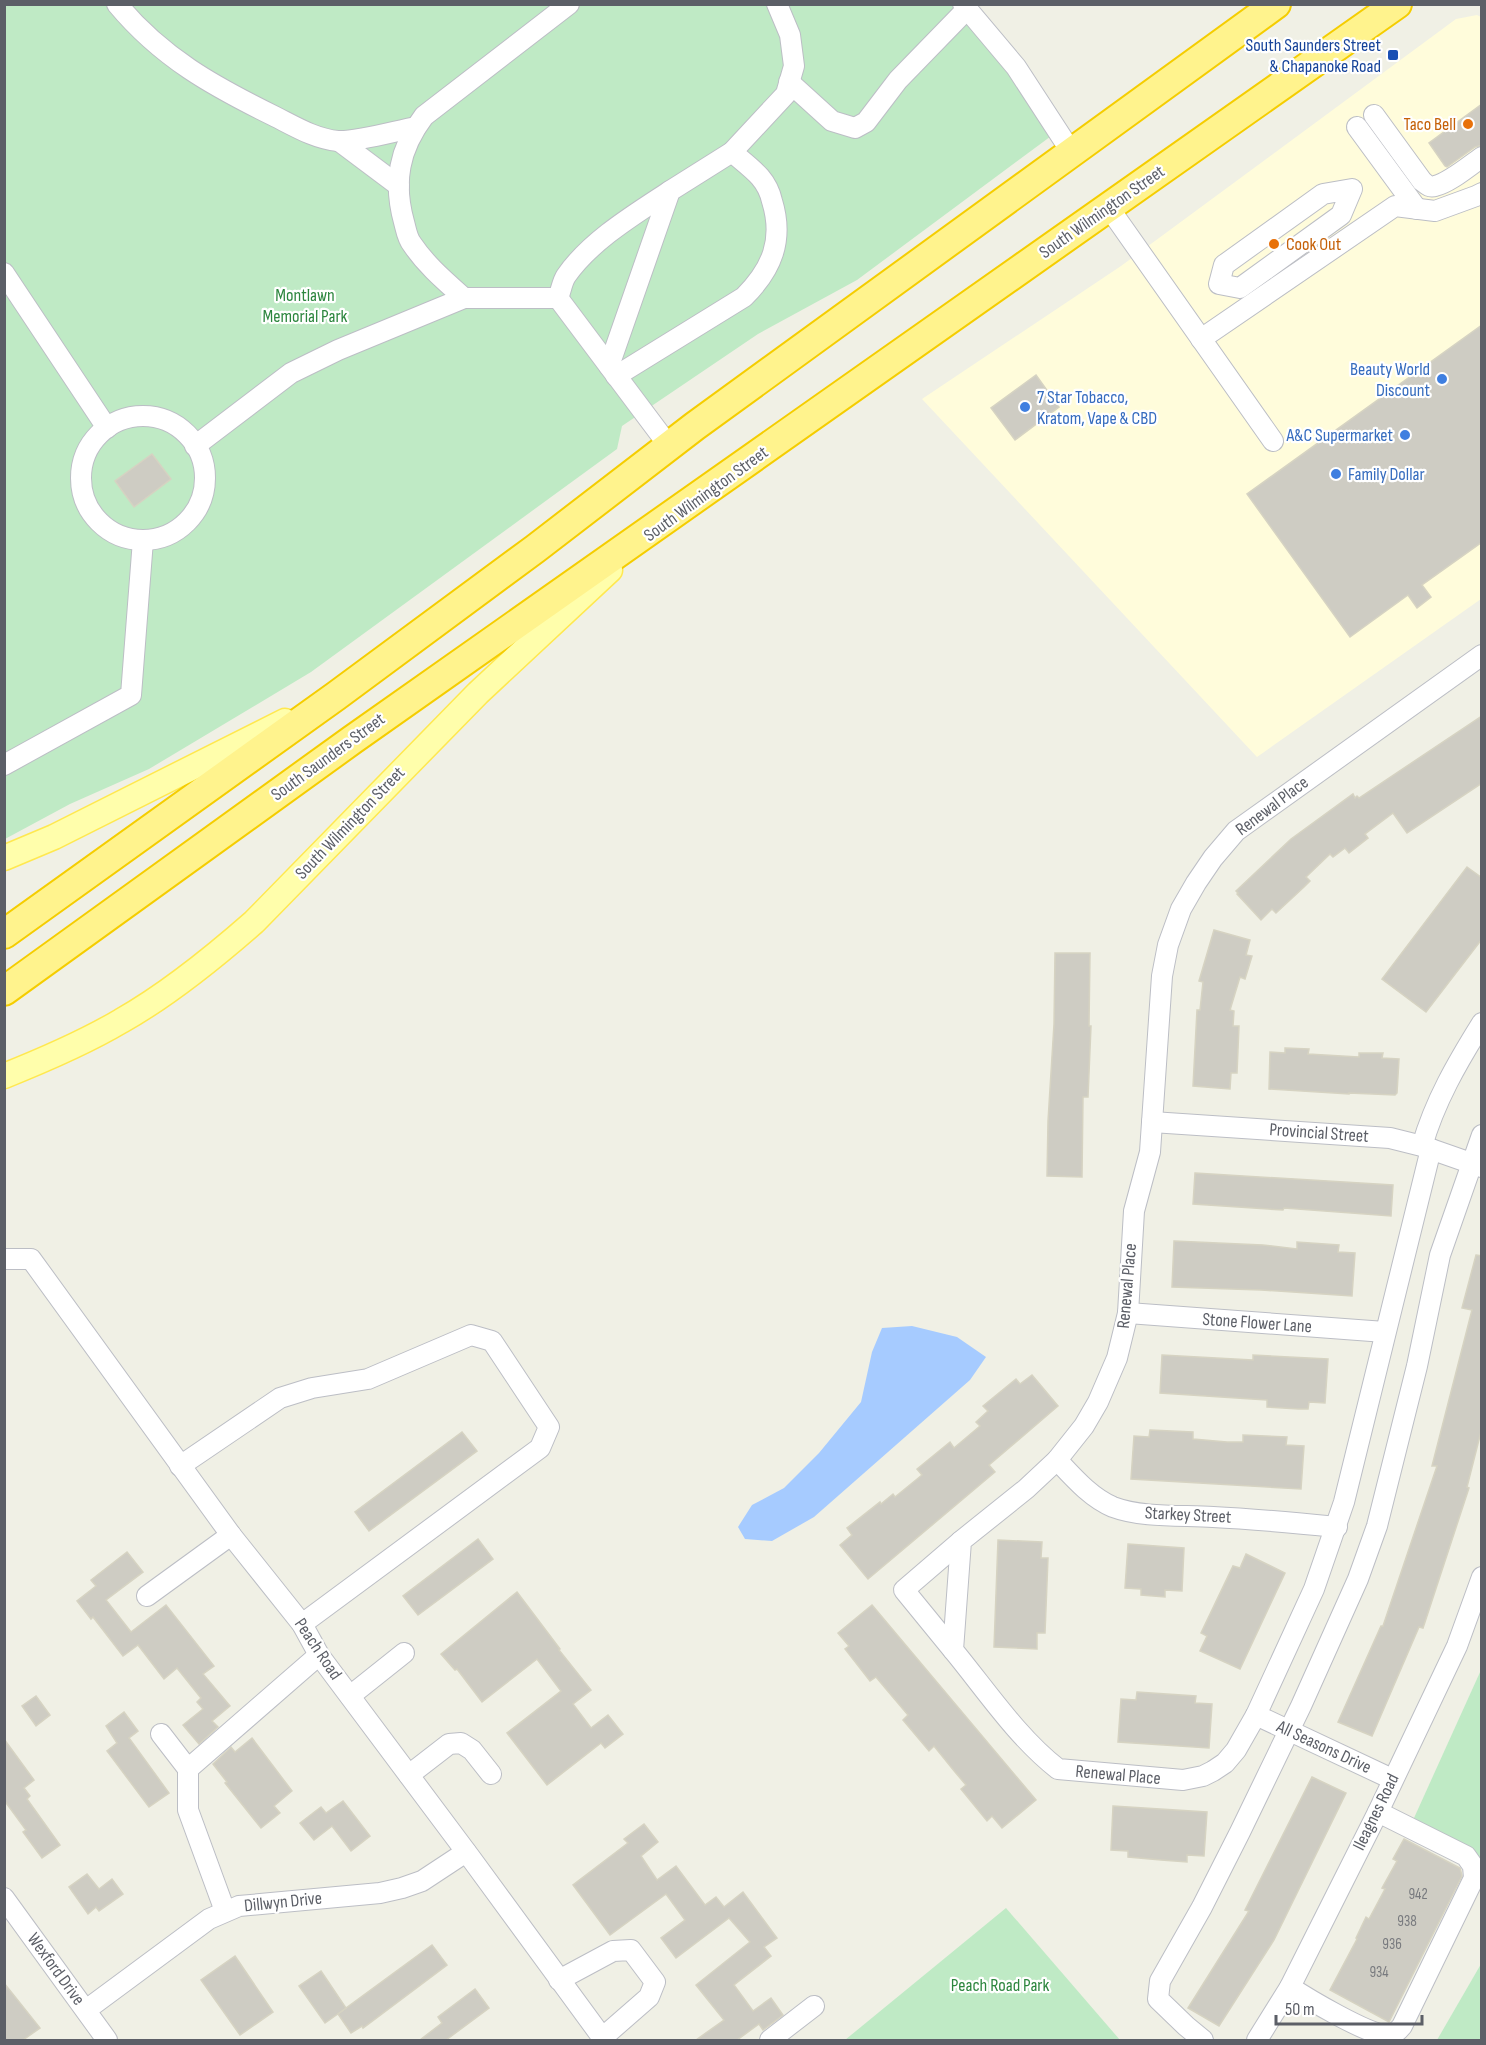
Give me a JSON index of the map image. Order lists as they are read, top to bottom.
{
  "streets": {
    "highway": ["South Wilmington Street", "South Saunders Street"],
    "street": [
      "Renewal Place",
      "Provincial Street",
      "Stone Flower Lane",
      "Starkey Street",
      "Peach Road",
      "All Seasons Drive",
      "Ileagnes Road",
      "Dillwyn Drive",
      "Wexford Drive"
    ]
  },
  "crossings": [
    ["South Wilmington Street", "South Saunders Street"],
    ["Renewal Place", "Provincial Street"],
    ["Renewal Place", "Stone Flower Lane"],
    ["Renewal Place", "Starkey Street"],
    ["Renewal Place", "All Seasons Drive"],
    ["Peach Road", "Dillwyn Drive"],
    ["All Seasons Drive", "Ileagnes Road"],
    ["Dillwyn Drive", "Wexford Drive"]
  ],
  "parks": ["Montlawn Memorial Park", "Peach Road Park"],
  "places": {
    "transit": ["South Saunders Street & Chapanoke Road"],
    "other": [
      "Taco Bell",
      "Cook Out",
      "Beauty World Discount",
      "7 Star Tobacco, Kratom, Vape & CBD",
      "A&C Supermarket",
      "Family Dollar"
    ]
  },
  "house_numbers": [
    "942",
    "938",
    "936",
    "934"
  ],
  "scale_bar": "50 m"
}
